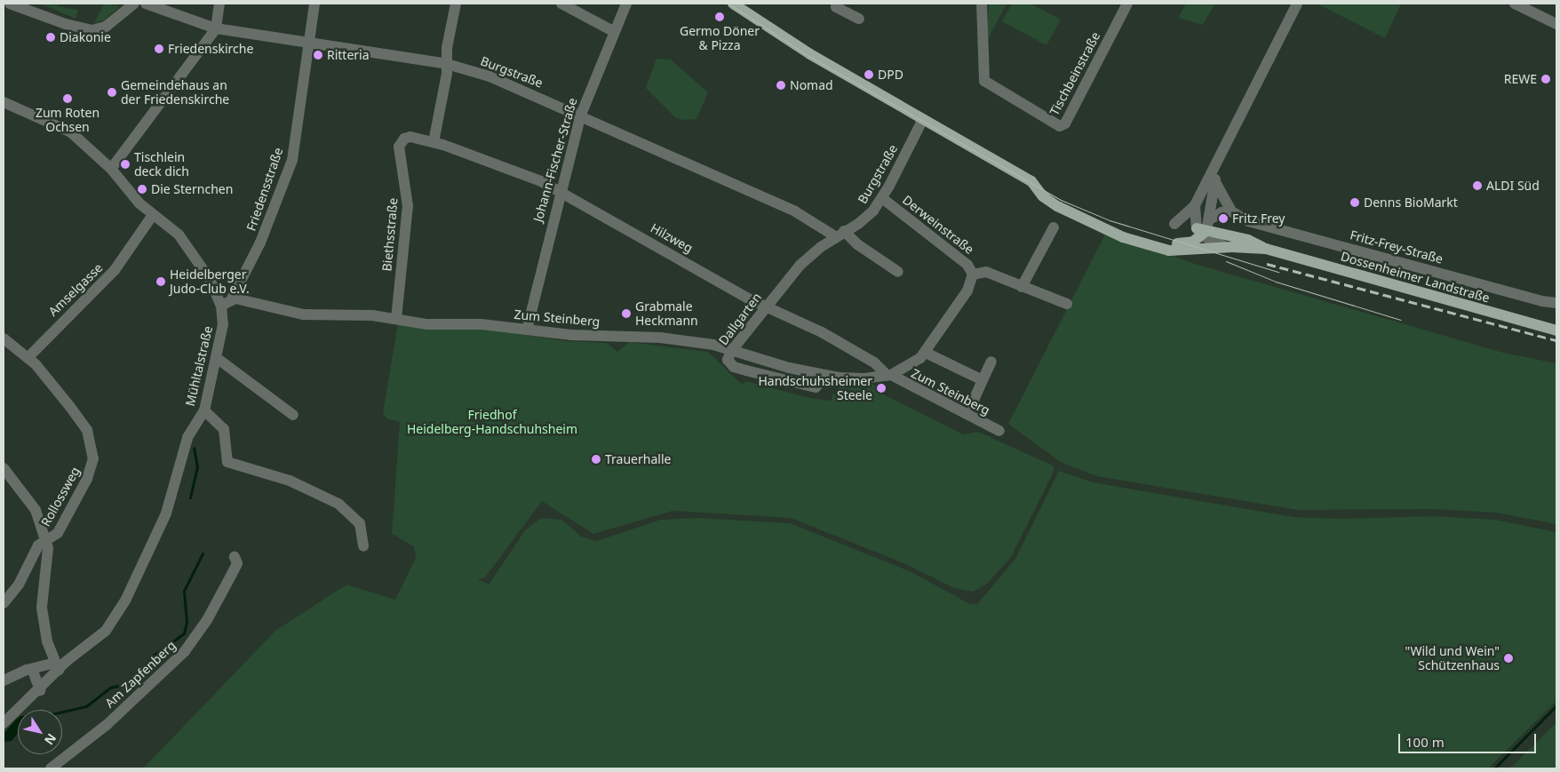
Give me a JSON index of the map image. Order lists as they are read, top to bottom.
{
  "streets": {
    "main road": ["Dossenheimer Landstraße"],
    "street": [
      "Burgstraße",
      "Tischbeinstraße",
      "Johann-Fischer-Straße",
      "Friedensstraße",
      "Derweinstraße",
      "Biethsstraße",
      "Hilzweg",
      "Fritz-Frey-Straße",
      "Amselgasse",
      "Zum Steinberg",
      "Dallgarten",
      "Mühltalstraße",
      "Rollossweg",
      "Am Zapfenberg"
    ]
  },
  "crossings": [
    ["Burgstraße", "Johann-Fischer-Straße"],
    ["Burgstraße", "Friedensstraße"],
    ["Burgstraße", "Derweinstraße"],
    ["Burgstraße", "Dossenheimer Landstraße"],
    ["Burgstraße", "Dallgarten"],
    ["Johann-Fischer-Straße", "Hilzweg"],
    ["Johann-Fischer-Straße", "Zum Steinberg"],
    ["Friedensstraße", "Zum Steinberg"],
    ["Derweinstraße", "Zum Steinberg"],
    ["Biethsstraße", "Hilzweg"],
    ["Biethsstraße", "Zum Steinberg"],
    ["Hilzweg", "Zum Steinberg"],
    ["Hilzweg", "Dallgarten"],
    ["Amselgasse", "Mühltalstraße"],
    ["Amselgasse", "Rollossweg"],
    ["Zum Steinberg", "Dallgarten"]
  ],
  "parks": ["Friedhof Heidelberg-Handschuhsheim"],
  "places": [
    "Germo Döner & Pizza",
    "Diakonie",
    "Friedenskirche",
    "Ritteria",
    "DPD",
    "REWE",
    "Nomad",
    "Gemeindehaus an der Friedenskirche",
    "Zum Roten Ochsen",
    "Tischlein deck dich",
    "ALDI Süd",
    "Die Sternchen",
    "Denns BioMarkt",
    "Fritz Frey",
    "Heidelberger Judo-Club e.V.",
    "Grabmale Heckmann",
    "Handschuhsheimer Steele",
    "Trauerhalle",
    "\"Wild und Wein\" Schützenhaus"
  ],
  "scale_bar": "100 m",
  "north": "bottom right"
}
